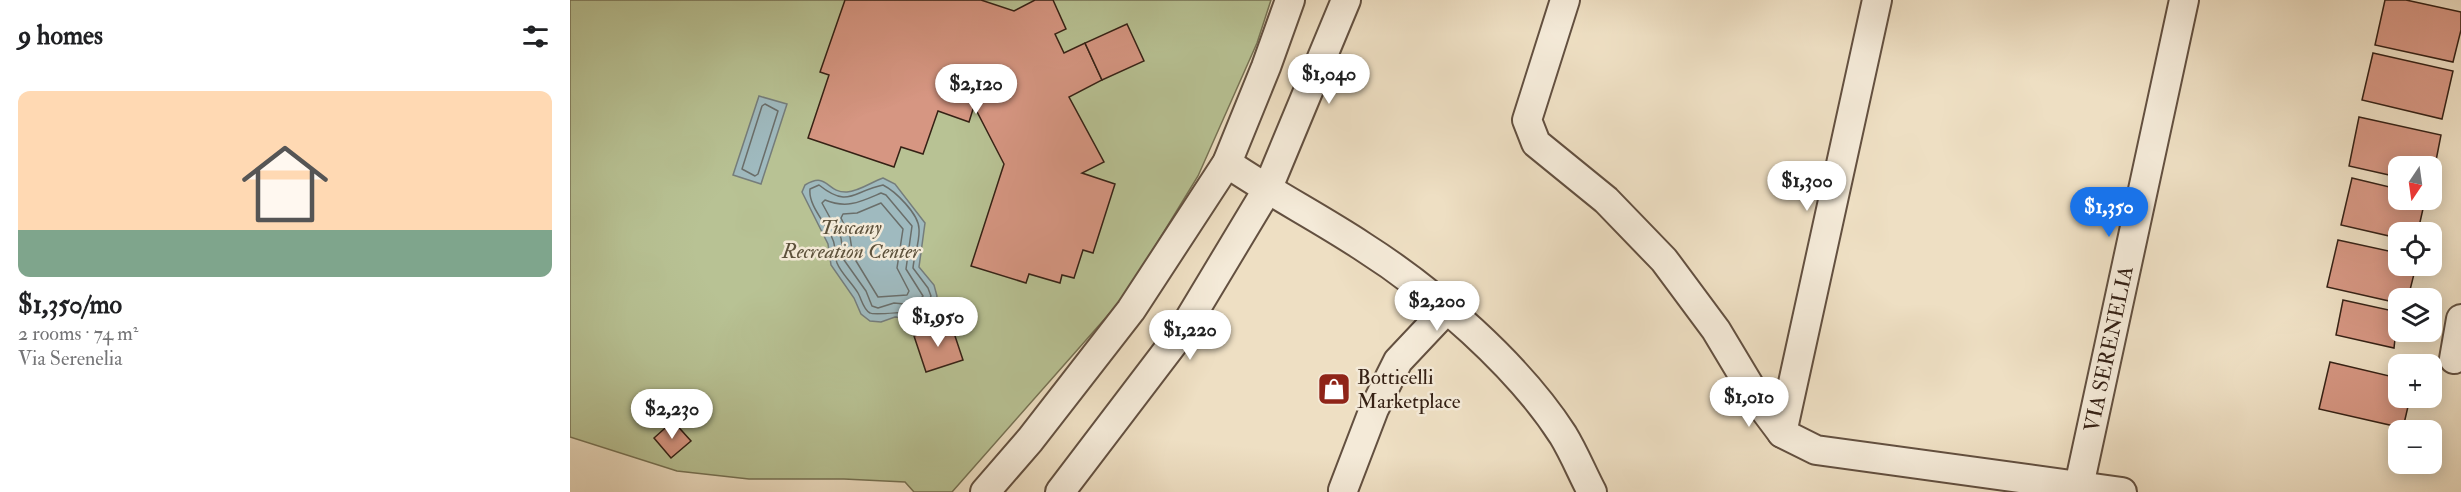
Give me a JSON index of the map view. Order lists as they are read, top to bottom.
{
  "streets": {
    "street": ["VIA SERENELIA"]
  },
  "parks": ["Tuscany Recreation Center"],
  "places": {
    "shop": ["Botticelli Marketplace"]
  },
  "north": "bottom",
  "page": {
    "heading": "9 homes",
    "price": [
      "$1,040",
      "$2,120",
      "$1,300",
      "$1,350",
      "$2,200",
      "$1,950",
      "$1,220",
      "$1,010",
      "$2,230"
    ],
    "list": [
      {
        "name": "$1,350/mo",
        "note": "2 rooms · 74 m² · Via Serenelia"
      }
    ],
    "map_buttons": ["+", "−"]
  }
}
